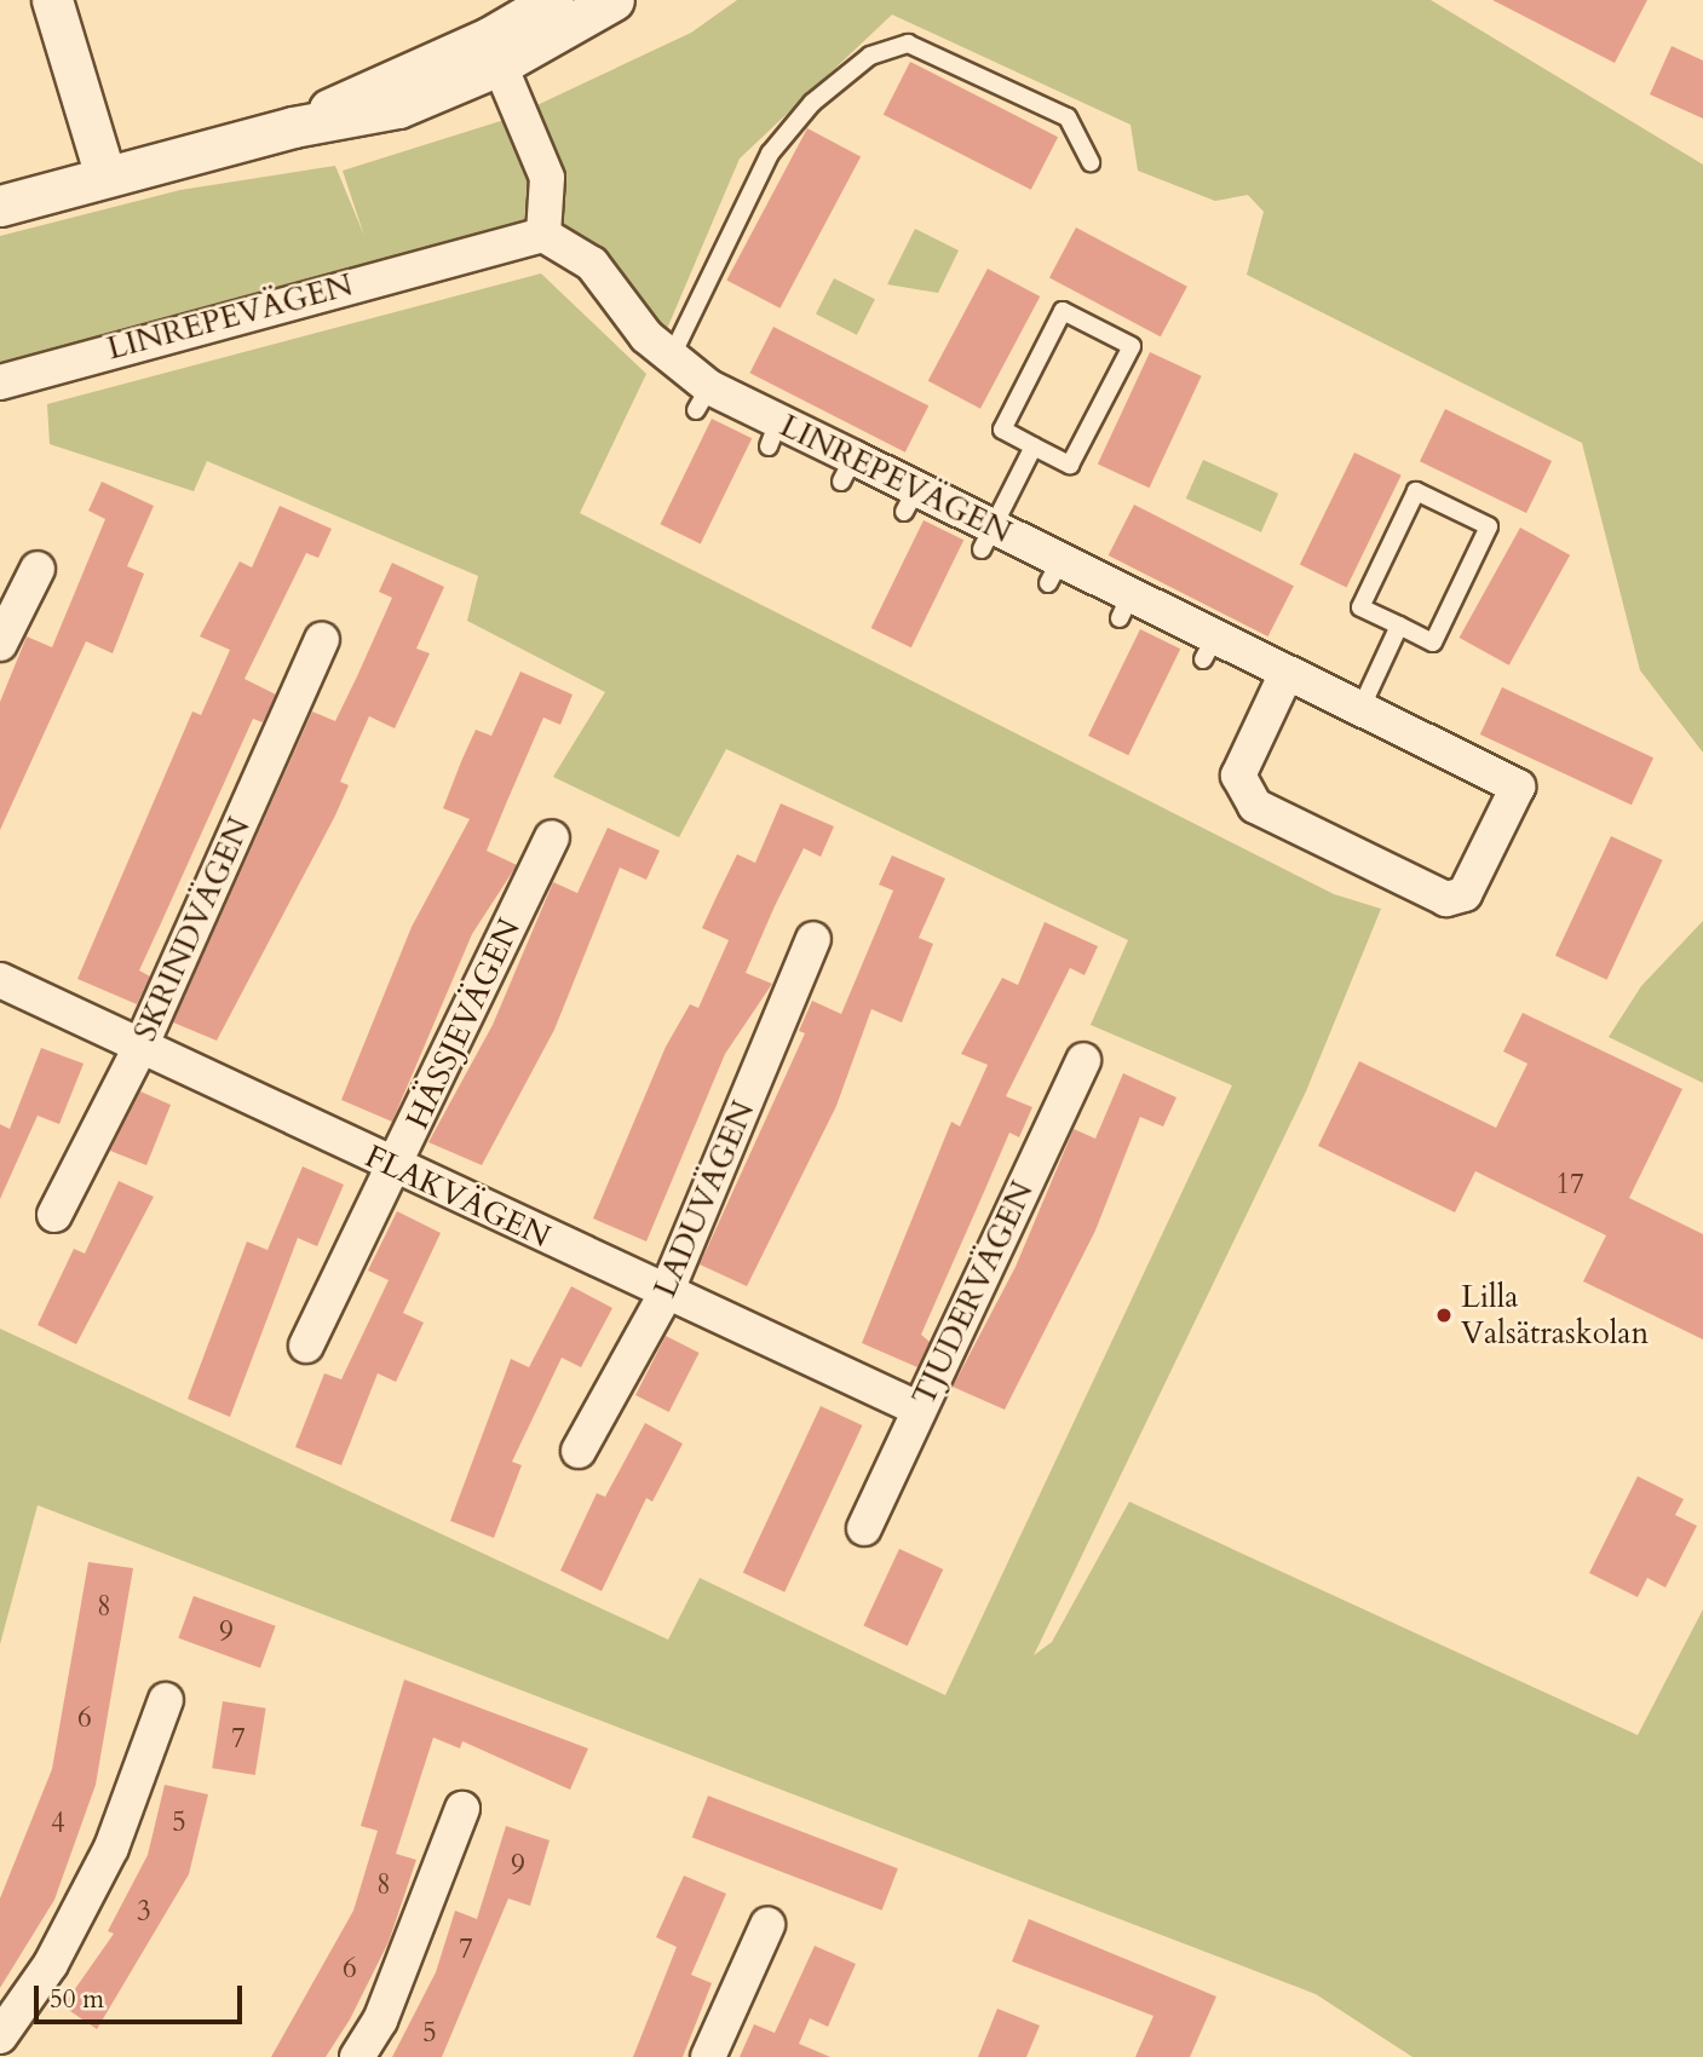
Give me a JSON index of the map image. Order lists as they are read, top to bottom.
{
  "streets": {
    "street": [
      "LINREPEVÄGEN",
      "SKRINDVÄGEN",
      "HÄSSJEVÄGEN",
      "FLAKVÄGEN",
      "LADUVÄGEN",
      "TJUDERVÄGEN"
    ]
  },
  "crossings": [
    ["SKRINDVÄGEN", "FLAKVÄGEN"],
    ["HÄSSJEVÄGEN", "FLAKVÄGEN"],
    ["FLAKVÄGEN", "LADUVÄGEN"],
    ["FLAKVÄGEN", "TJUDERVÄGEN"]
  ],
  "places": ["Lilla Valsätraskolan"],
  "house_numbers": [
    "17",
    "8",
    "9",
    "6",
    "7",
    "5",
    "4",
    "9",
    "8",
    "3",
    "7",
    "6",
    "5"
  ],
  "scale_bar": "50 m"
}
